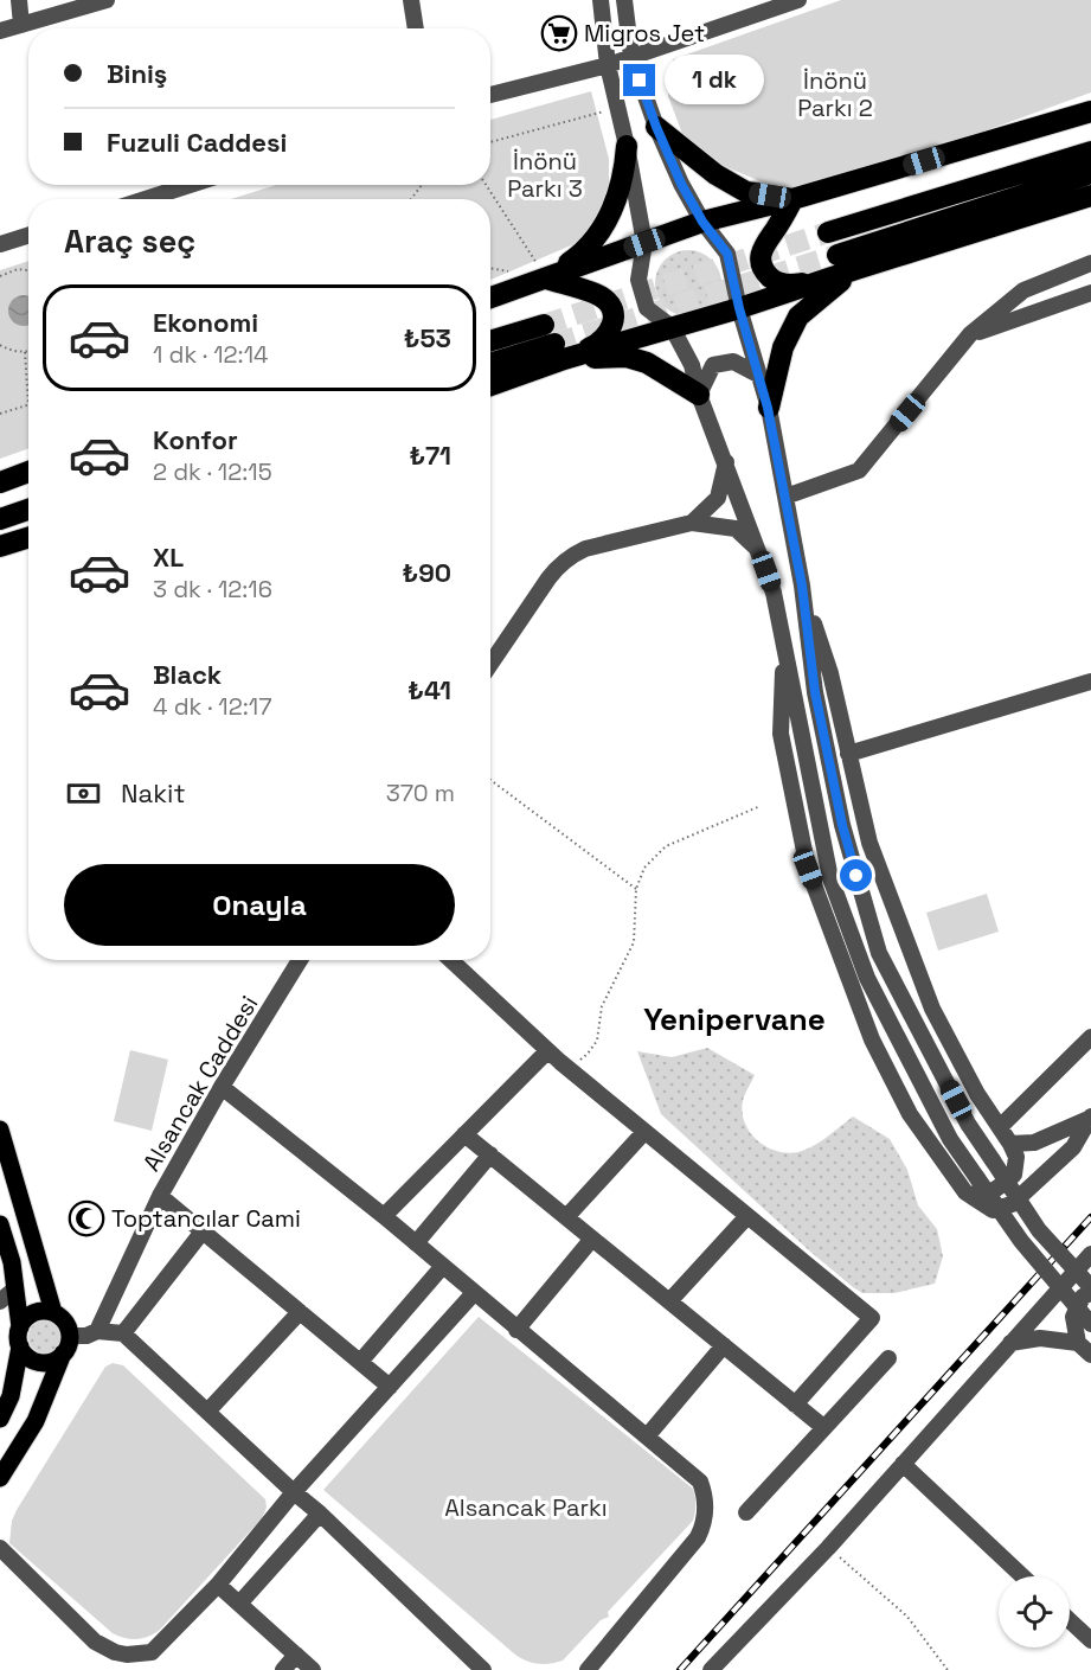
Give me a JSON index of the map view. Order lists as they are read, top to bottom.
{
  "streets": {
    "street": ["Alsancak Caddesi"]
  },
  "districts": ["Yenipervane"],
  "parks": ["İnönü Parkı 2", "İnönü Parkı 3", "Alsancak Parkı"],
  "places": {
    "supermarket": ["Migros Jet"],
    "mosque": ["Toptancılar Cami"]
  },
  "page": {
    "banner": ["Biniş", "Fuzuli Caddesi"],
    "bubble": "1 dk",
    "heading": "Araç seç",
    "list": [
      {
        "name": "Ekonomi",
        "note": "1 dk · 12:14",
        "value": "₺53"
      },
      {
        "name": "Konfor",
        "note": "2 dk · 12:15",
        "value": "₺71"
      },
      {
        "name": "XL",
        "note": "3 dk · 12:16",
        "value": "₺90"
      },
      {
        "name": "Black",
        "note": "4 dk · 12:17",
        "value": "₺41"
      }
    ],
    "pay": ["Nakit", "370 m"],
    "buttons": "Onayla"
  }
}
